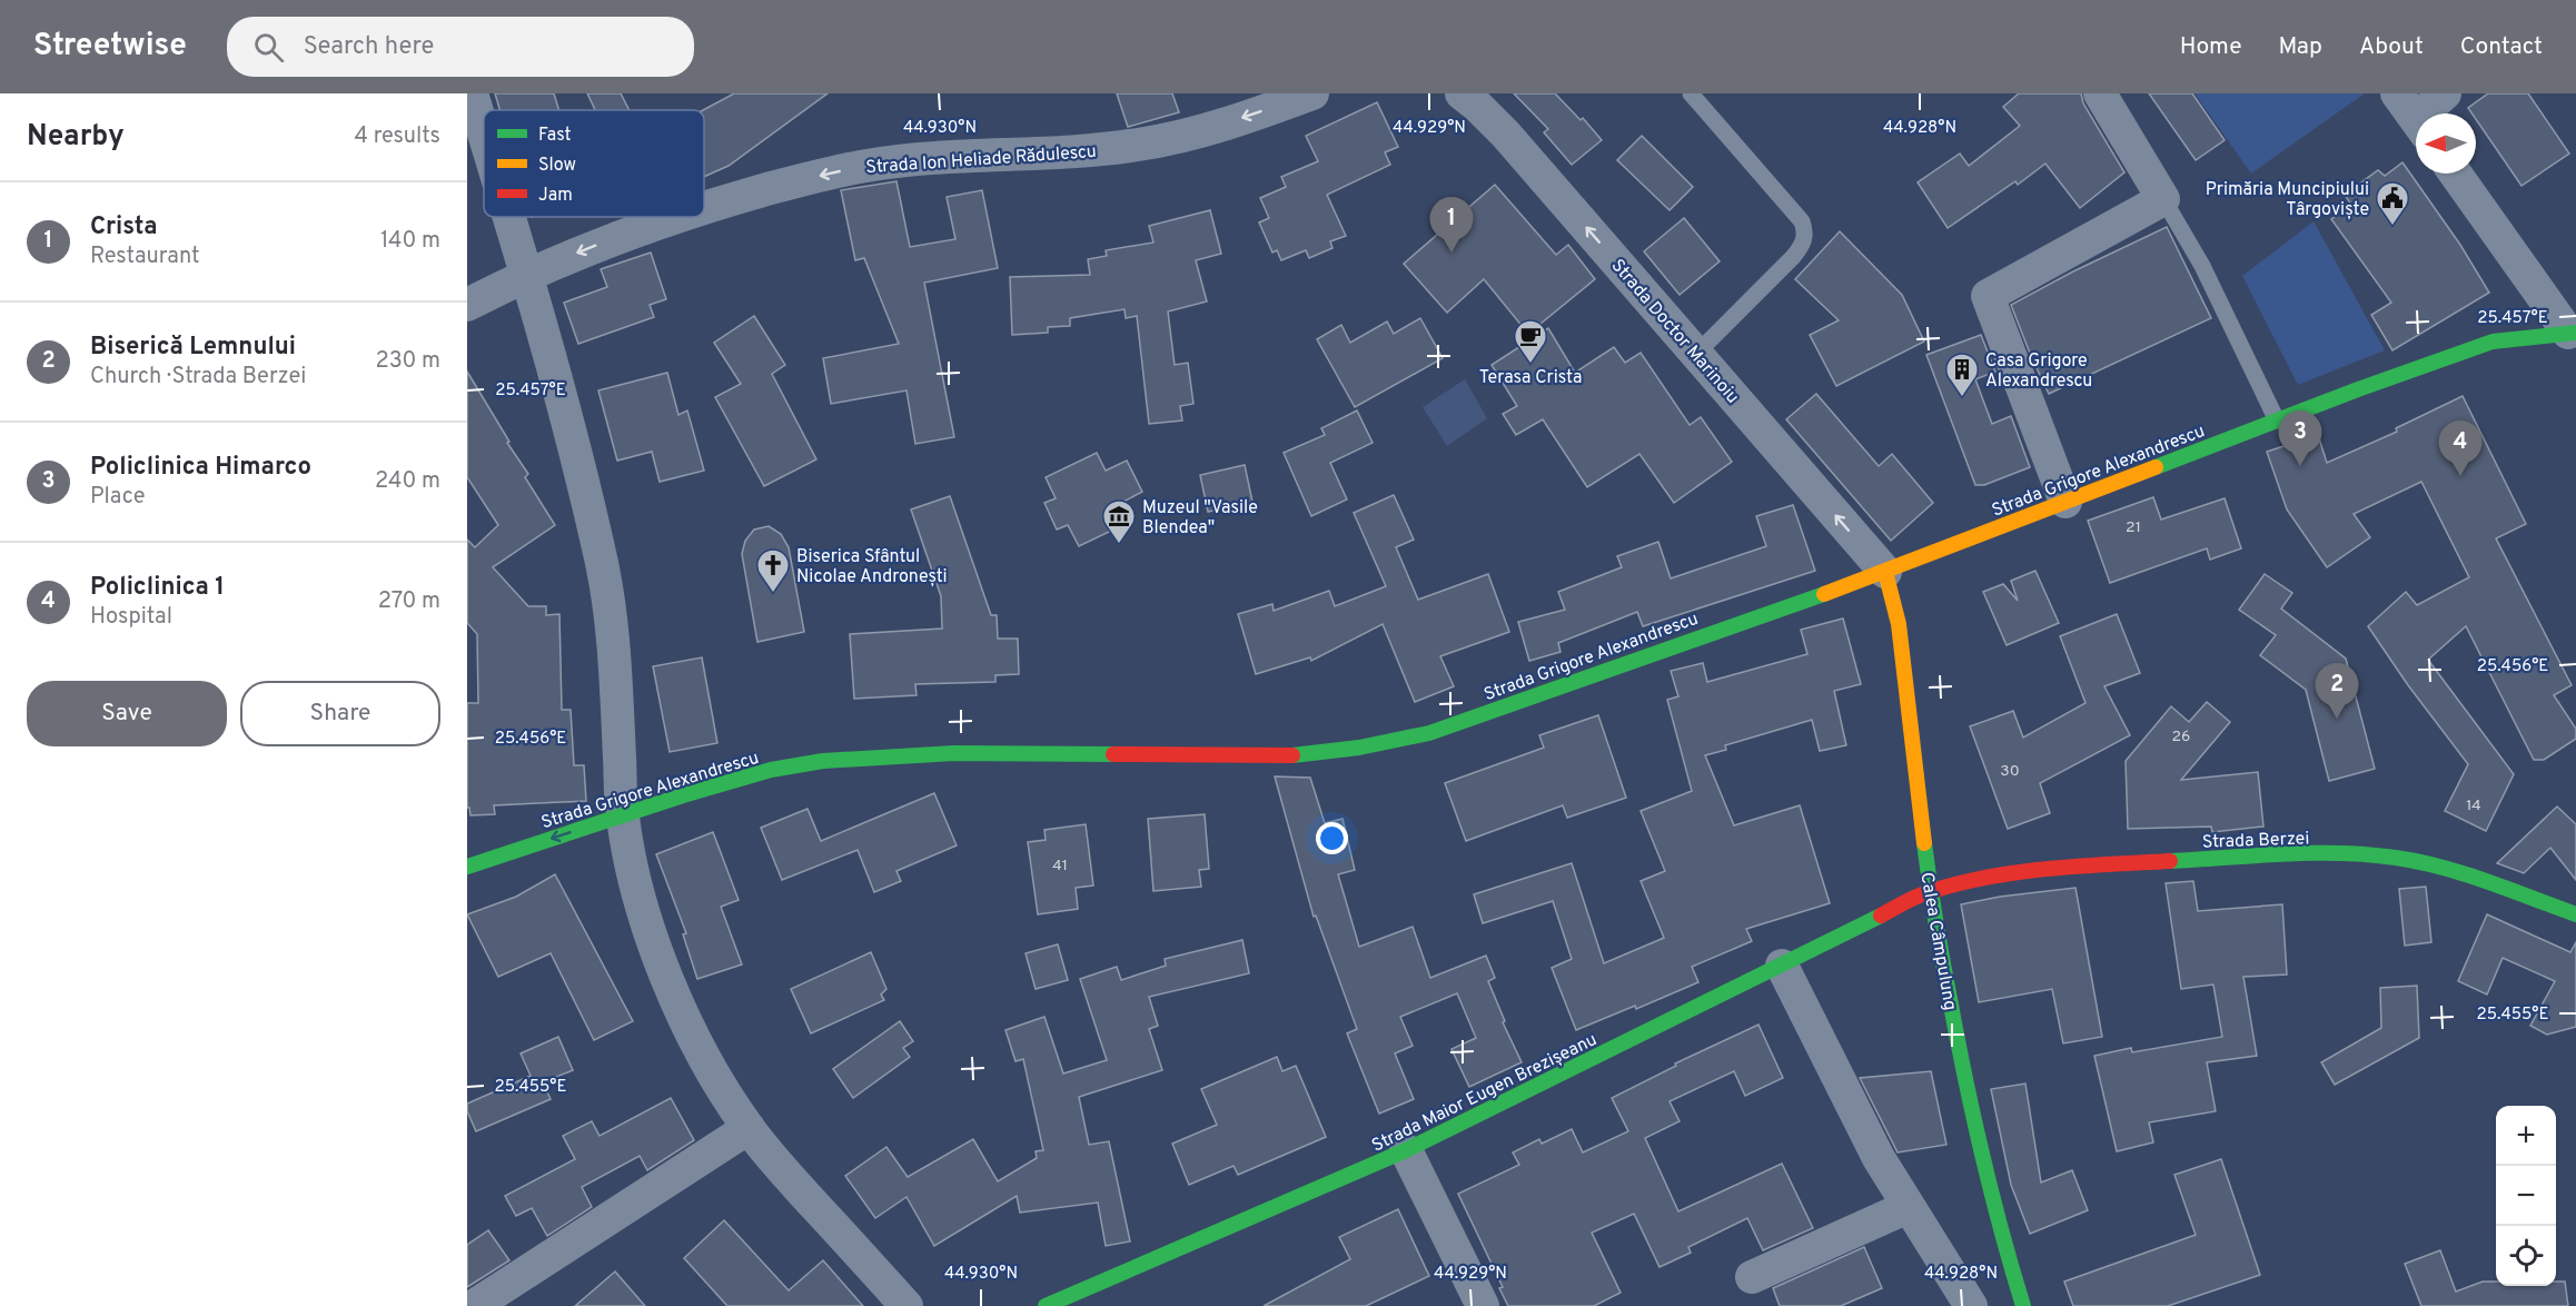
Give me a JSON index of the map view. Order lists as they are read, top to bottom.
{
  "streets": {
    "street": [
      "Strada Ion Heliade Rădulescu",
      "Strada Doctor Marinoiu",
      "Strada Grigore Alexandrescu",
      "Strada Berzei",
      "Calea Câmpulung",
      "Strada Maior Eugen Brezișeanu"
    ]
  },
  "crossings": [
    ["Strada Doctor Marinoiu", "Strada Grigore Alexandrescu"],
    ["Strada Doctor Marinoiu", "Calea Câmpulung"],
    ["Strada Grigore Alexandrescu", "Calea Câmpulung"],
    ["Strada Berzei", "Calea Câmpulung"],
    ["Strada Berzei", "Strada Maior Eugen Brezișeanu"],
    ["Calea Câmpulung", "Strada Maior Eugen Brezișeanu"]
  ],
  "one_way": ["Strada Ion Heliade Rădulescu", "Strada Doctor Marinoiu"],
  "places": {
    "public building": ["Primăria Muncipiului Târgoviște"],
    "cafe": ["Terasa Crista"],
    "building": ["Casa Grigore Alexandrescu"],
    "museum": ["Muzeul \"Vasile Blendea\""],
    "church": ["Biserica Sfântul Nicolae Andronești"]
  },
  "house_numbers": [
    "21",
    "26",
    "30",
    "14",
    "41"
  ],
  "legend": ["Fast", "Slow", "Jam"],
  "north": "left",
  "page": {
    "header": "Streetwise",
    "search": "Search here",
    "nav": [
      "Home",
      "Map",
      "About",
      "Contact"
    ],
    "heading": ["Nearby", "4 results"],
    "list": [
      {
        "mark": "1",
        "name": "Crista",
        "note": "Restaurant",
        "value": "140 m"
      },
      {
        "mark": "2",
        "name": "Biserică Lemnului",
        "note": "Church · Strada Berzei",
        "value": "230 m"
      },
      {
        "mark": "3",
        "name": "Policlinica Himarco",
        "note": "Place",
        "value": "240 m"
      },
      {
        "mark": "4",
        "name": "Policlinica 1",
        "note": "Hospital",
        "value": "270 m"
      }
    ],
    "pins": [
      "1",
      "3",
      "4",
      "2"
    ],
    "buttons": ["Save", "Share"],
    "map_buttons": ["+", "−"]
  },
  "coordinates": [
    "44.930°N",
    "44.929°N",
    "44.928°N",
    "25.457°E",
    "25.456°E",
    "25.455°E"
  ]
}
